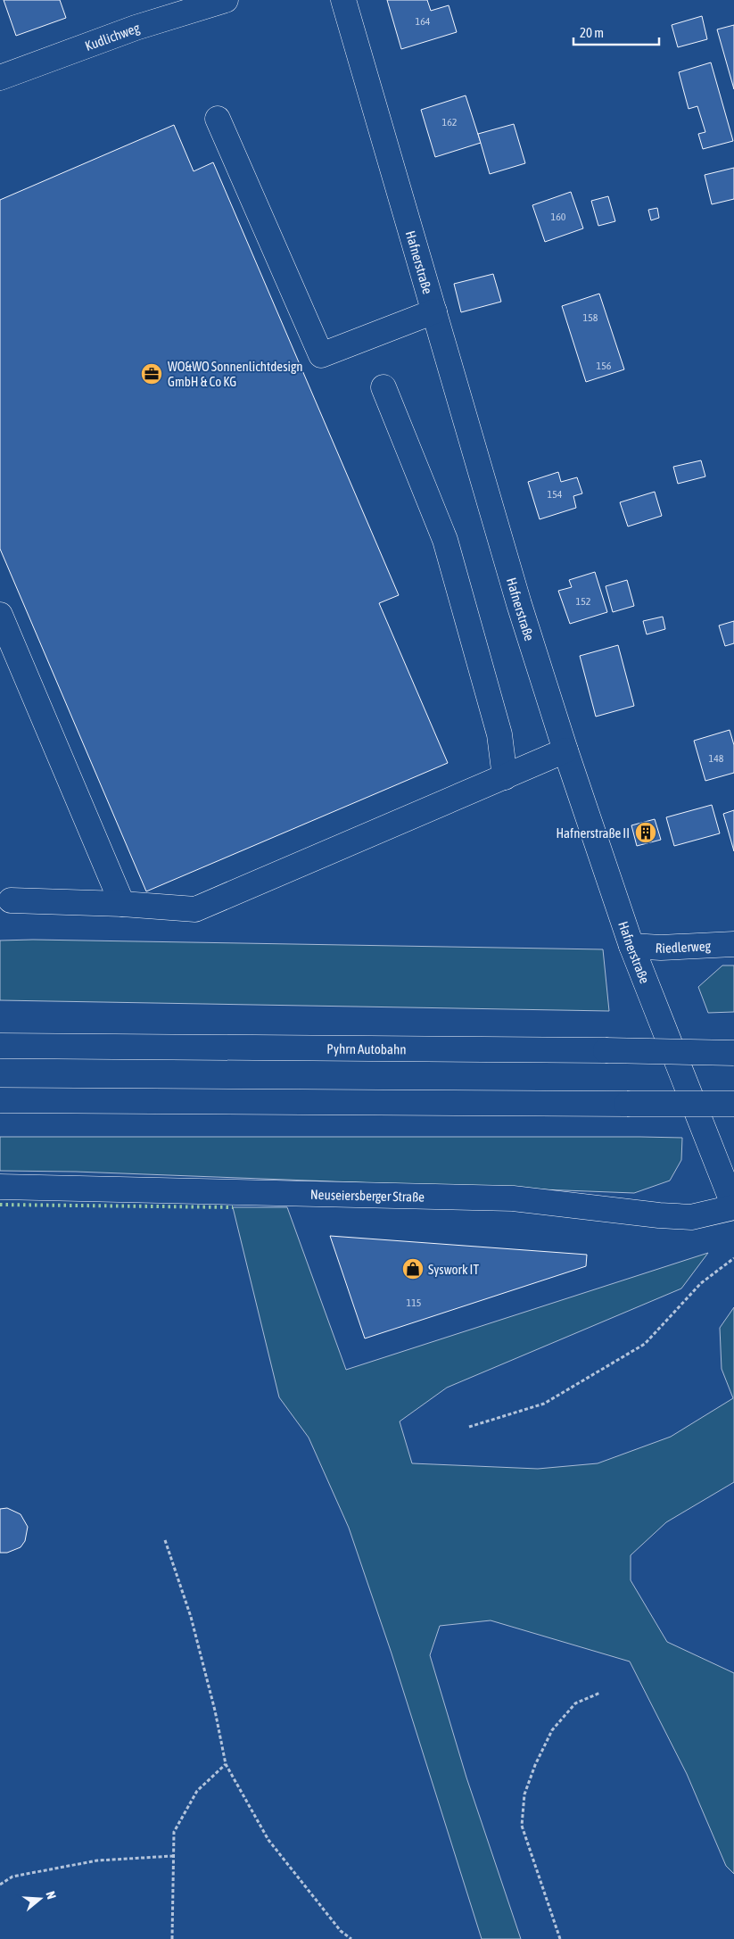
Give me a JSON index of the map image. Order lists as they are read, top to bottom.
{
  "streets": {
    "main road": [
      "Kudlichweg",
      "Hafnerstraße",
      "Riedlerweg",
      "Pyhrn Autobahn",
      "Neuseiersberger Straße"
    ]
  },
  "crossings": [
    ["Hafnerstraße", "Riedlerweg"],
    ["Hafnerstraße", "Neuseiersberger Straße"]
  ],
  "places": {
    "office": ["WO&WO Sonnenlichtdesign GmbH & Co KG"],
    "building": ["Hafnerstraße II"],
    "shop": ["Syswork IT"]
  },
  "house_numbers": [
    "164",
    "162",
    "160",
    "158",
    "156",
    "154",
    "152",
    "148",
    "115"
  ],
  "scale_bar": "20 m",
  "north": "right"
}
